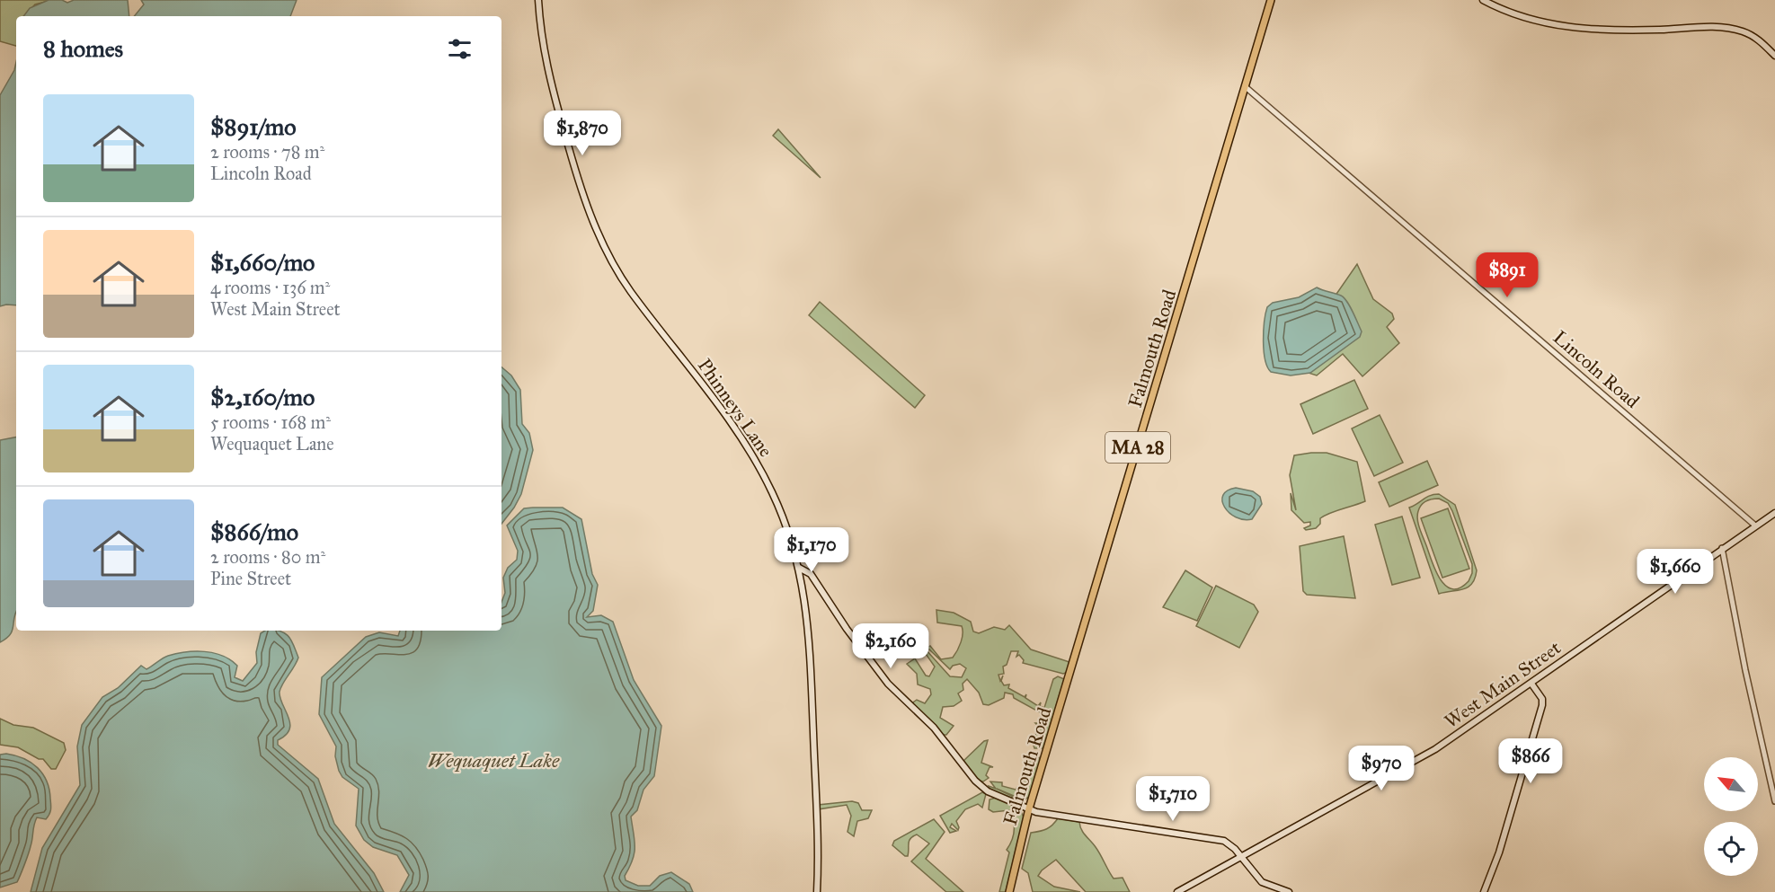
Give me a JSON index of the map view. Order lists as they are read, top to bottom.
{
  "streets": {
    "main road": [
      "Falmouth Road",
      "Phinneys Lane",
      "MA 28",
      "West Main Street"
    ],
    "street": ["Lincoln Road"]
  },
  "crossings": [
    ["Falmouth Road", "Lincoln Road"],
    ["Lincoln Road", "West Main Street"]
  ],
  "water": ["Wequaquet Lake"],
  "north": "top left",
  "page": {
    "heading": "8 homes",
    "list": [
      {
        "name": "$891/mo",
        "note": "2 rooms · 78 m² · Lincoln Road"
      },
      {
        "name": "$1,660/mo",
        "note": "4 rooms · 136 m² · West Main Street"
      },
      {
        "name": "$2,160/mo",
        "note": "5 rooms · 168 m² · Wequaquet Lane"
      },
      {
        "name": "$866/mo",
        "note": "2 rooms · 80 m² · Pine Street"
      }
    ],
    "price": [
      "$1,870",
      "$891",
      "$1,170",
      "$1,660",
      "$2,160",
      "$866",
      "$970",
      "$1,710"
    ]
  }
}
